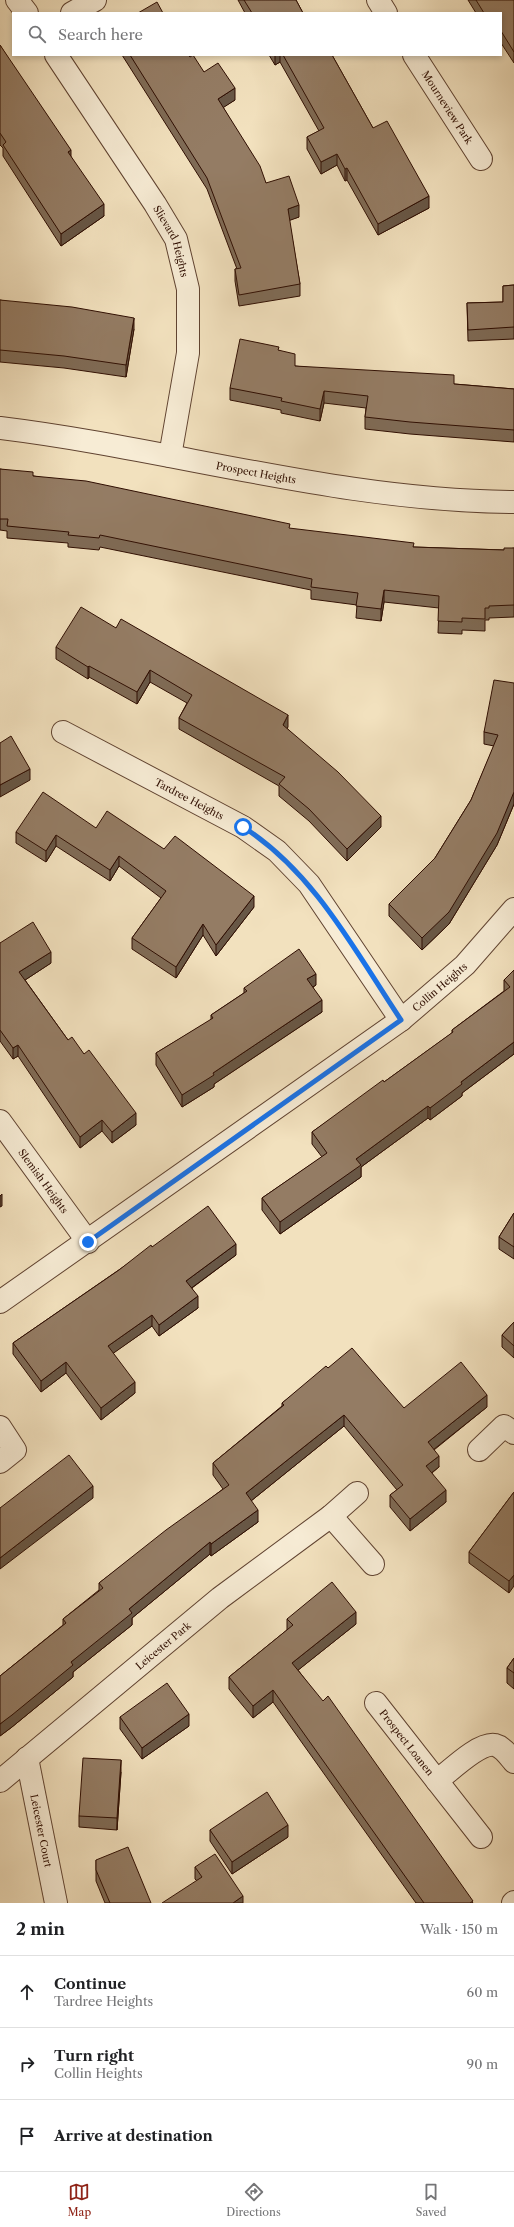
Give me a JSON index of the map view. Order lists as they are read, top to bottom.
{
  "streets": {
    "street": [
      "Mourneview Park",
      "Slievard Heights",
      "Prospect Heights",
      "Tardree Heights",
      "Collin Heights",
      "Slemish Heights",
      "Leicester Park",
      "Prospect Loanen",
      "Leicester Court"
    ]
  },
  "crossings": [
    ["Slievard Heights", "Prospect Heights"],
    ["Tardree Heights", "Collin Heights"],
    ["Collin Heights", "Slemish Heights"],
    ["Leicester Park", "Leicester Court"]
  ],
  "page": {
    "search": "Search here",
    "heading": ["2 min", "Walk · 150 m"],
    "list": [
      ["Continue", "Tardree Heights", "60 m"],
      ["Turn right", "Collin Heights", "90 m"],
      "Arrive at destination"
    ],
    "nav": ["Map", "Directions", "Saved"]
  }
}
